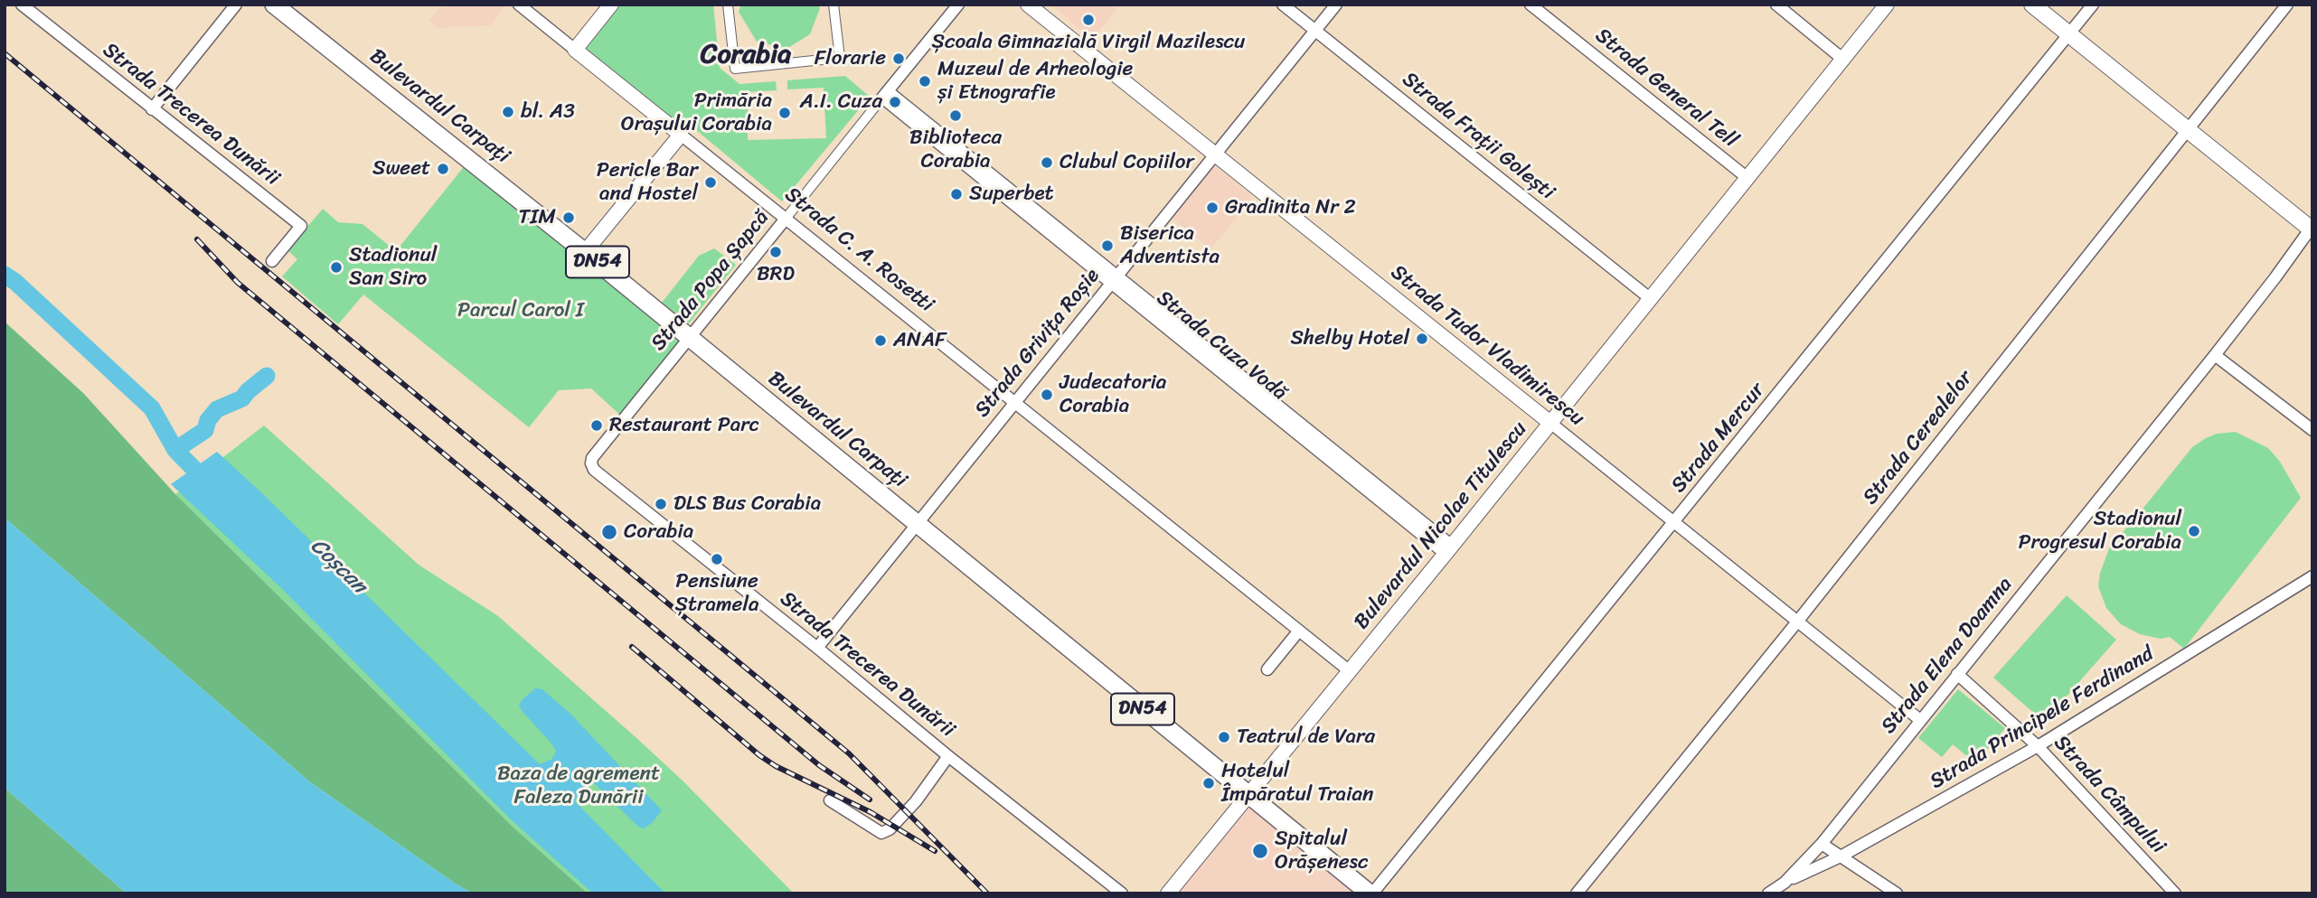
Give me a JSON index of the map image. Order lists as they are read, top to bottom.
{
  "streets": {
    "main road": ["Bulevardul Carpați", "DN54"],
    "street": [
      "Strada General Tell",
      "Strada Trecerea Dunării",
      "Strada Frații Golești",
      "Strada C. A. Rosetti",
      "Strada Popa Șapcă",
      "Strada Grivița Roșie",
      "Strada Cuza Vodă",
      "Strada Tudor Vladimirescu",
      "Strada Mercur",
      "Strada Cerealelor",
      "Bulevardul Nicolae Titulescu",
      "Strada Elena Doamna",
      "Strada Principele Ferdinand",
      "Strada Câmpului"
    ]
  },
  "crossings": [
    ["Strada General Tell", "Bulevardul Nicolae Titulescu"],
    ["Bulevardul Carpați", "Strada Popa Șapcă"],
    ["Bulevardul Carpați", "Strada Grivița Roșie"],
    ["Bulevardul Carpați", "Strada Mercur"],
    ["Bulevardul Carpați", "Bulevardul Nicolae Titulescu"],
    ["Strada Trecerea Dunării", "Strada Popa Șapcă"],
    ["Strada Trecerea Dunării", "Strada Grivița Roșie"],
    ["Strada Frații Golești", "Strada Grivița Roșie"],
    ["Strada Frații Golești", "Bulevardul Nicolae Titulescu"],
    ["Strada C. A. Rosetti", "Strada Popa Șapcă"],
    ["Strada C. A. Rosetti", "Strada Grivița Roșie"],
    ["Strada C. A. Rosetti", "Bulevardul Nicolae Titulescu"],
    ["Strada Popa Șapcă", "Strada Cuza Vodă"],
    ["Strada Grivița Roșie", "Strada Cuza Vodă"],
    ["Strada Grivița Roșie", "Strada Tudor Vladimirescu"],
    ["Strada Cuza Vodă", "Bulevardul Nicolae Titulescu"],
    ["Strada Tudor Vladimirescu", "Strada Mercur"],
    ["Strada Tudor Vladimirescu", "Strada Cerealelor"],
    ["Strada Tudor Vladimirescu", "Bulevardul Nicolae Titulescu"],
    ["Strada Tudor Vladimirescu", "Strada Elena Doamna"],
    ["Strada Elena Doamna", "Strada Principele Ferdinand"],
    ["Strada Elena Doamna", "Strada Câmpului"],
    ["Strada Principele Ferdinand", "Strada Câmpului"]
  ],
  "districts": ["Corabia"],
  "water": ["Coșcan"],
  "parks": ["Parcul Carol I", "Baza de agrement Faleza Dunării"],
  "places": [
    "Școala Gimnazială Virgil Mazilescu",
    "Florarie",
    "Muzeul de Arheologie și Etnografie",
    "A.I. Cuza",
    "bl. A3",
    "Primăria Orașului Corabia",
    "Biblioteca Corabia",
    "Clubul Copiilor",
    "Sweet",
    "Pericle Bar and Hostel",
    "Superbet",
    "Gradinita Nr 2",
    "TIM",
    "Biserica Adventista",
    "BRD",
    "Stadionul San Siro",
    "Shelby Hotel",
    "ANAF",
    "Judecatoria Corabia",
    "Restaurant Parc",
    "DLS Bus Corabia",
    "Stadionul Progresul Corabia",
    "Corabia",
    "Pensiune Ștramela",
    "Teatrul de Vara",
    "Hotelul Împăratul Traian",
    "Spitalul Orășenesc"
  ]
}
